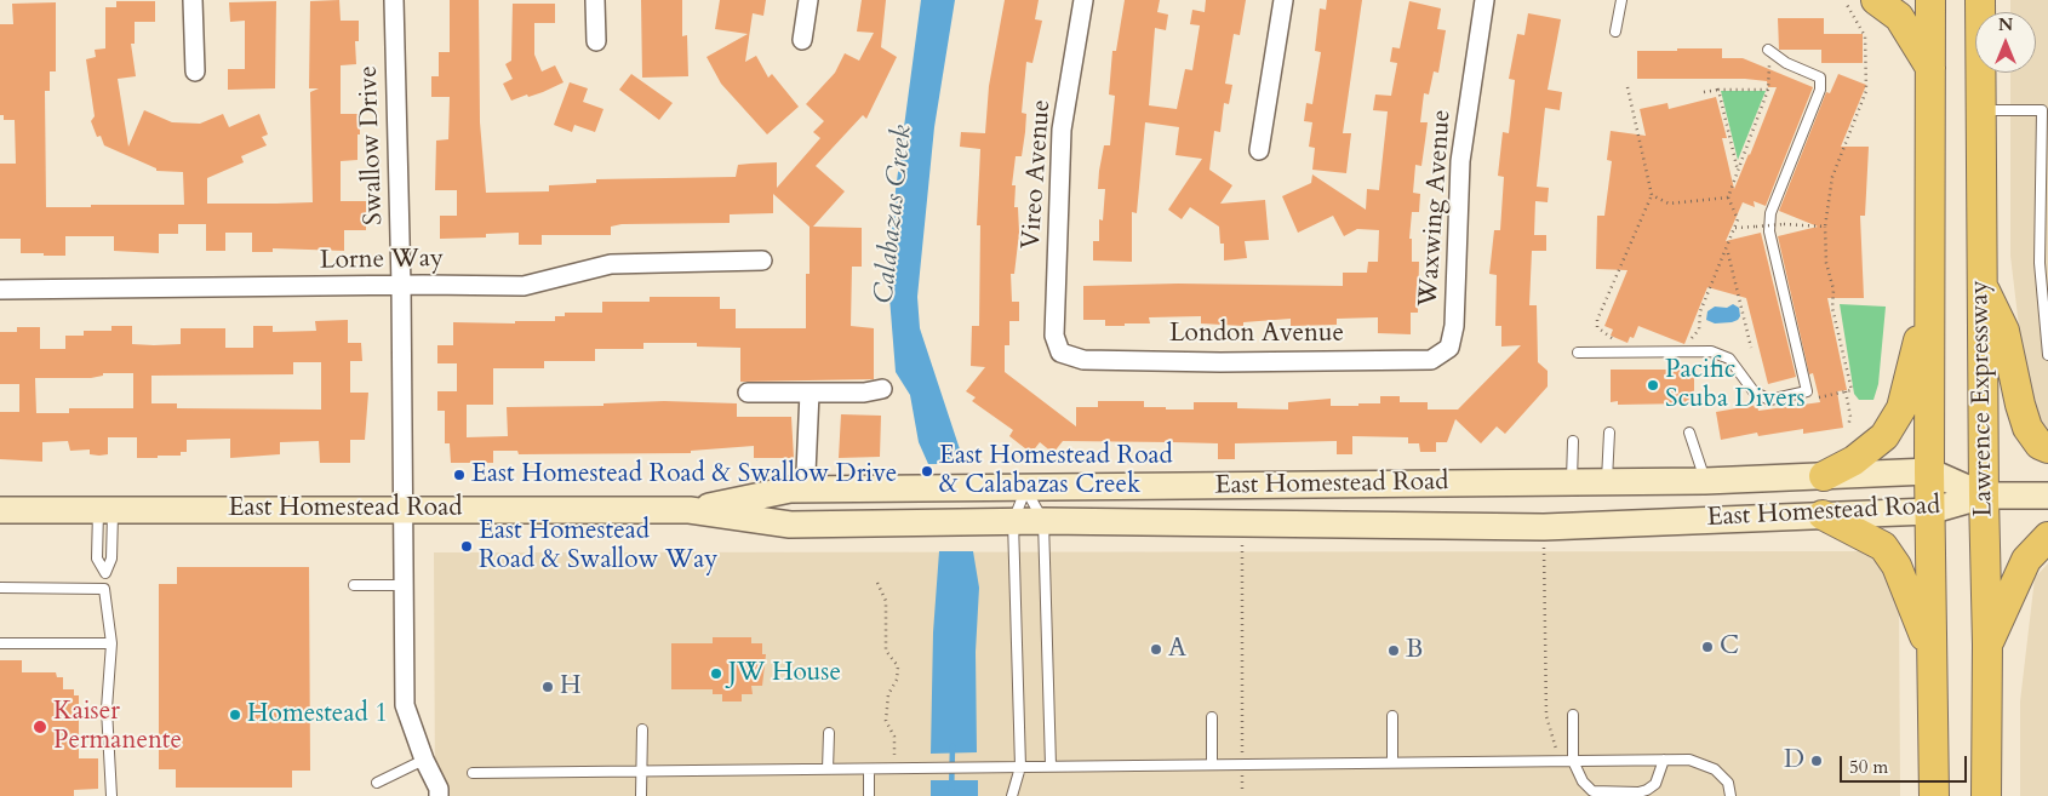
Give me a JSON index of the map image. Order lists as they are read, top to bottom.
{
  "streets": {
    "highway": ["Lawrence Expressway"],
    "main road": ["East Homestead Road"],
    "street": [
      "Swallow Drive",
      "Vireo Avenue",
      "Waxwing Avenue",
      "Lorne Way",
      "London Avenue"
    ]
  },
  "crossings": [
    ["Swallow Drive", "Lorne Way"],
    ["Swallow Drive", "East Homestead Road"],
    ["Vireo Avenue", "London Avenue"],
    ["Waxwing Avenue", "London Avenue"],
    ["Lawrence Expressway", "East Homestead Road"]
  ],
  "water": ["Calabazas Creek"],
  "places": [
    "Pacific Scuba Divers",
    "East Homestead Road & Calabazas Creek",
    "East Homestead Road & Swallow Drive",
    "East Homestead Road & Swallow Way",
    "C",
    "A",
    "B",
    "JW House",
    "H",
    "Homestead 1",
    "Kaiser Permanente",
    "D"
  ],
  "scale_bar": "50 m",
  "north": "top"
}
